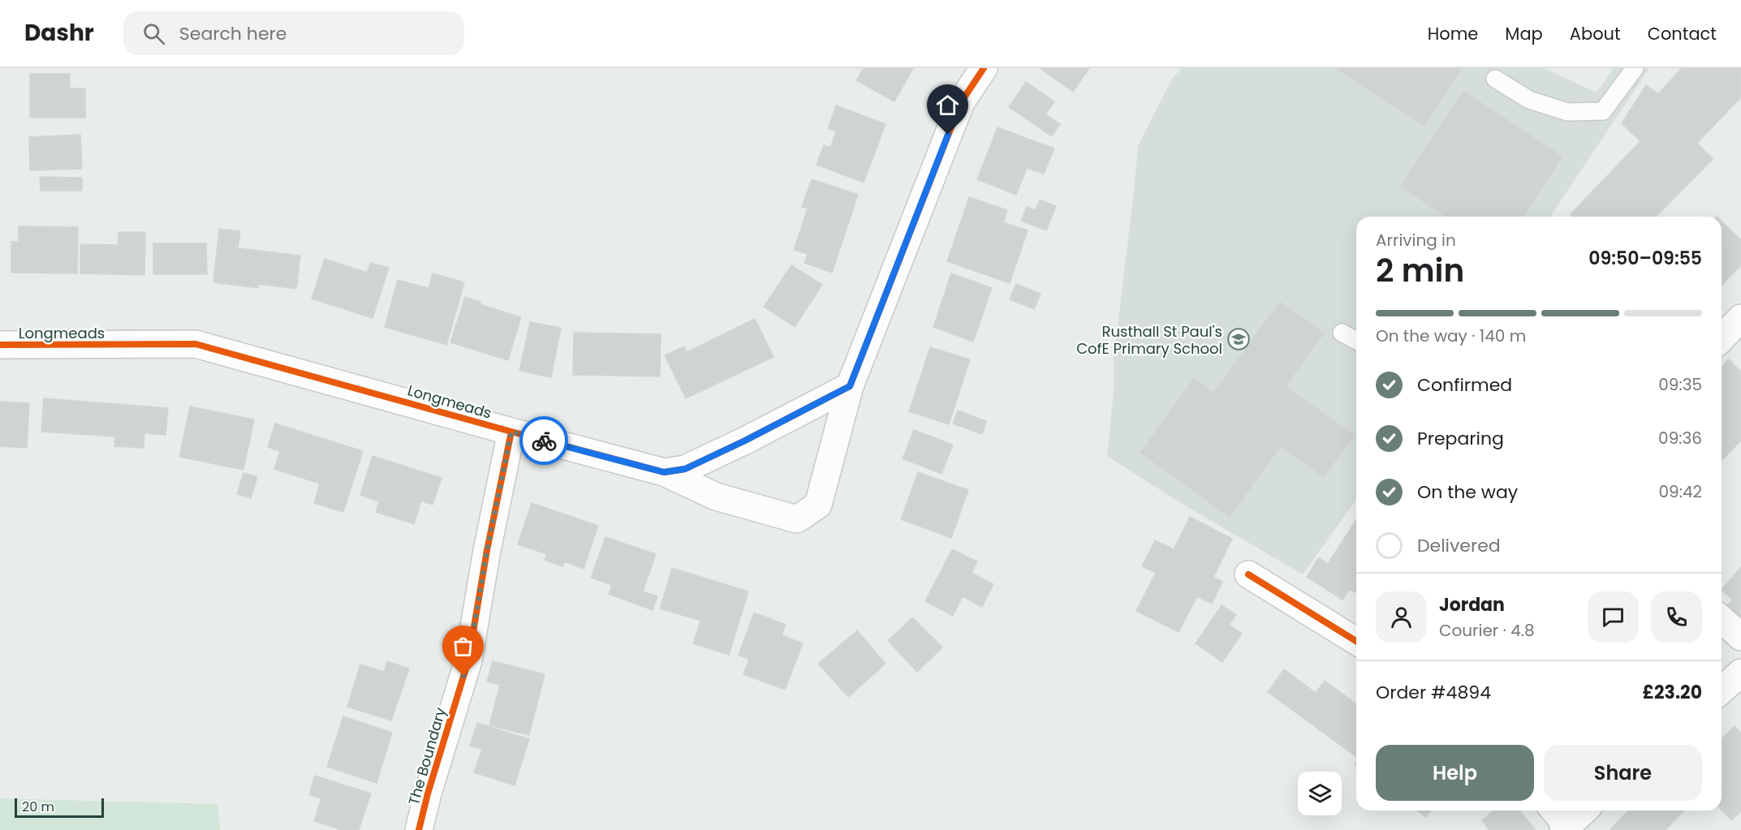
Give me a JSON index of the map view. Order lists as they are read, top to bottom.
{
  "streets": {
    "street": ["Longmeads", "The Boundary"]
  },
  "crossings": [
    ["Longmeads", "The Boundary"]
  ],
  "places": {
    "school or university": ["Rusthall St Paul's CofE Primary School"]
  },
  "scale_bar": "20 m",
  "page": {
    "header": "Dashr",
    "search": "Search here",
    "nav": [
      "Home",
      "Map",
      "About",
      "Contact"
    ],
    "heading": ["2 min", "Arriving in", "09:50–09:55"],
    "panel": [
      "Jordan",
      "Courier · 4.8",
      "Order #4894",
      "£23.20"
    ],
    "bar": "On the way · 140 m",
    "list": [
      ["Confirmed", "09:35"],
      ["Preparing", "09:36"],
      ["On the way", "09:42"],
      "Delivered"
    ],
    "buttons": ["Help", "Share"],
    "scale": "20 m"
  }
}
